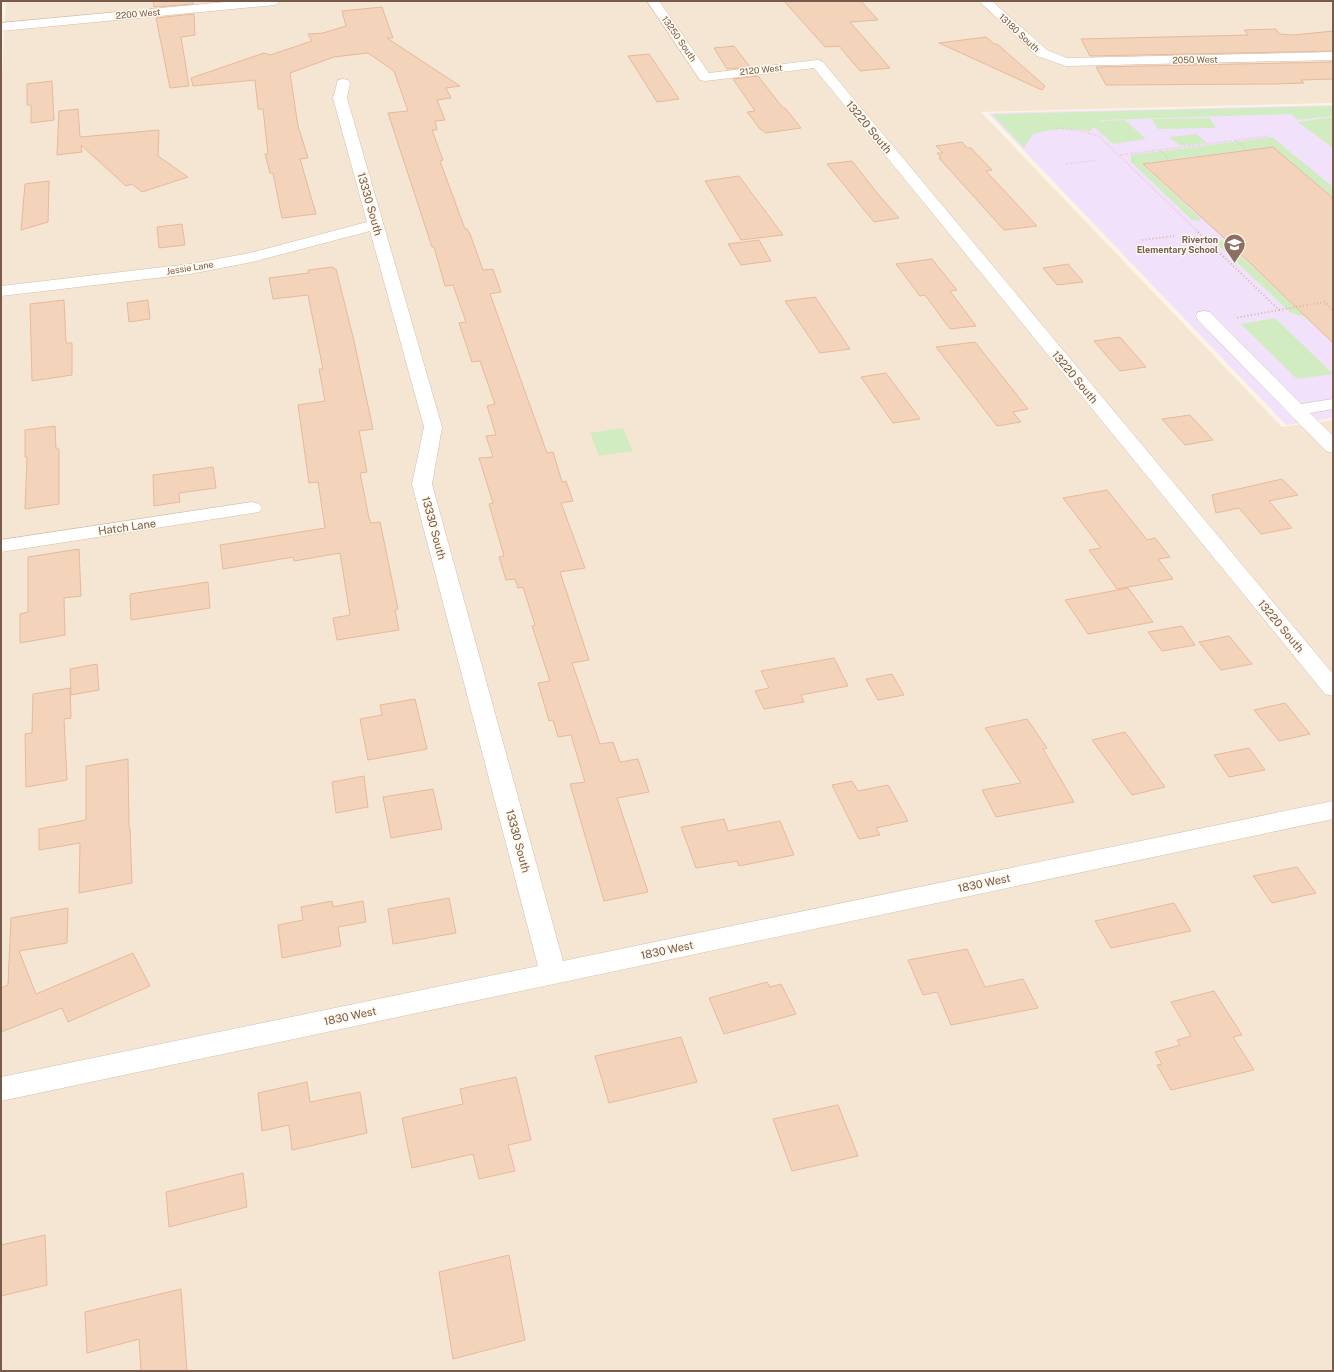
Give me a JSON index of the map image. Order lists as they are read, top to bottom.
{
  "streets": {
    "street": [
      "2200 West",
      "13180 South",
      "13250 South",
      "2050 West",
      "2120 West",
      "13220 South",
      "13330 South",
      "Jessie Lane",
      "Hatch Lane",
      "1830 West"
    ]
  },
  "crossings": [
    ["13180 South", "2050 West"],
    ["13250 South", "2120 West"],
    ["2120 West", "13220 South"],
    ["13330 South", "Jessie Lane"],
    ["13330 South", "1830 West"]
  ],
  "places": {
    "school or university": ["Riverton Elementary School"]
  }
}
